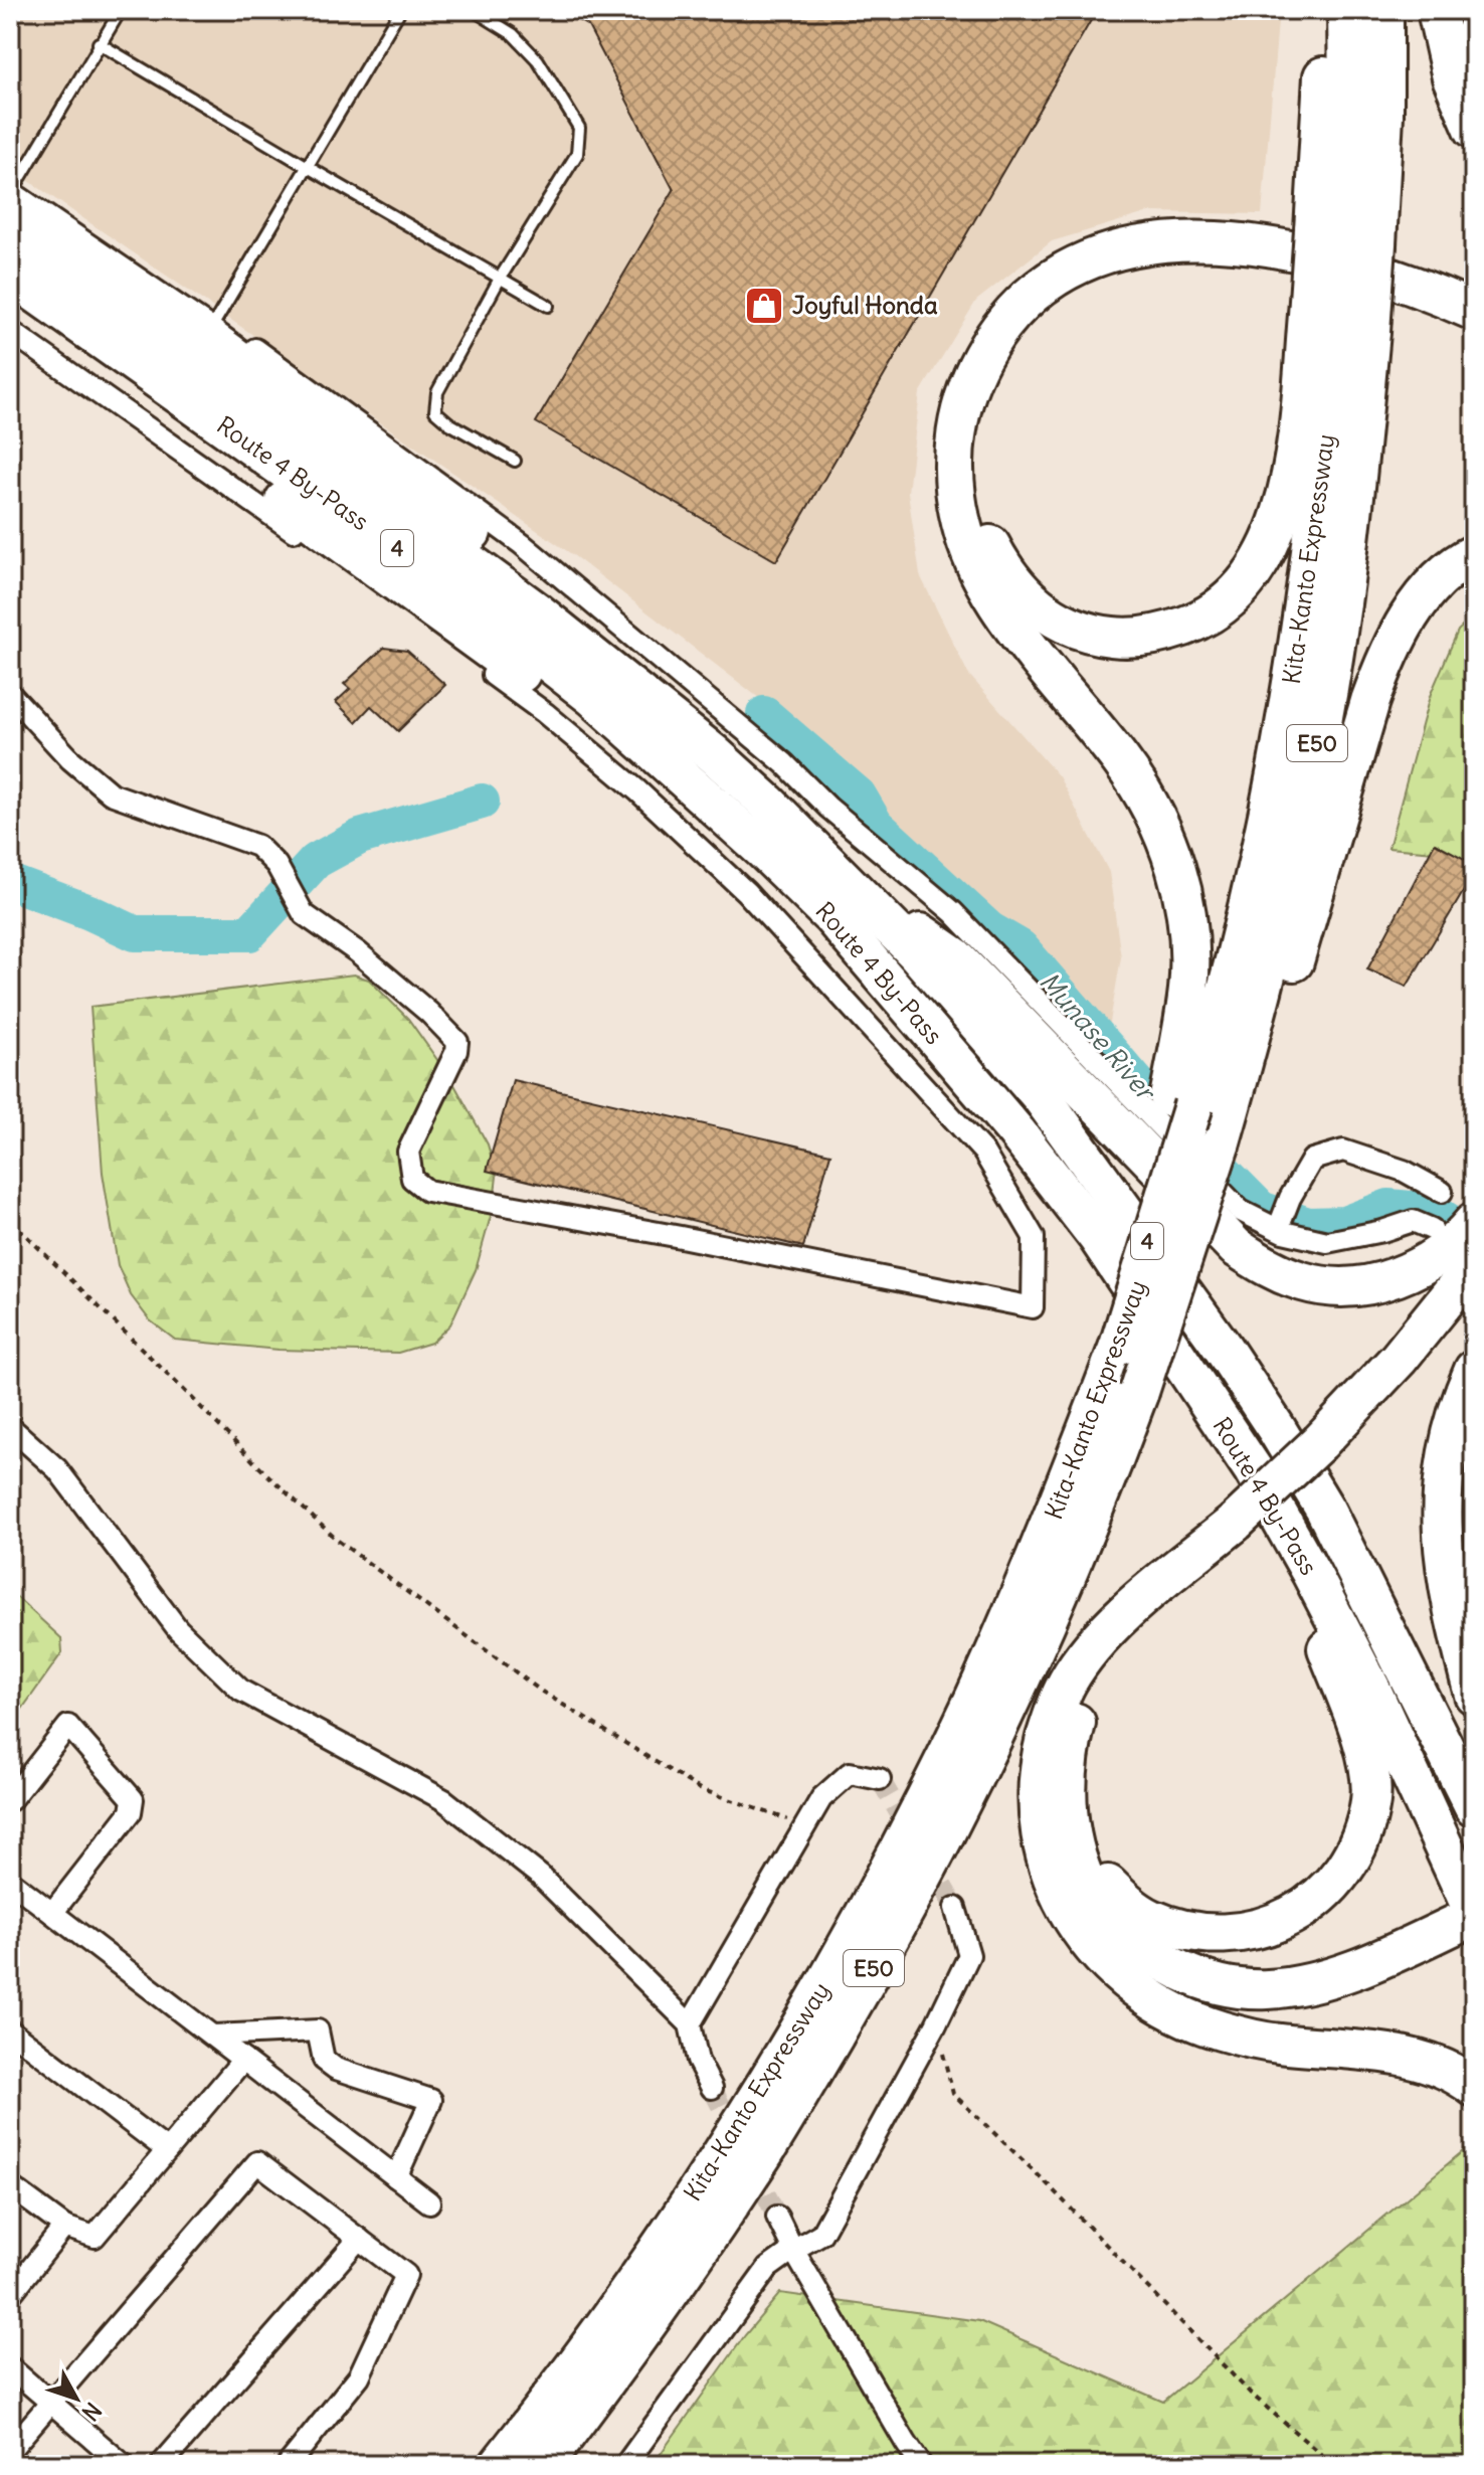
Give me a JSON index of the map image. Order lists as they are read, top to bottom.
{
  "streets": {
    "highway": [
      "Route 4 By-Pass",
      "4",
      "Kita-Kanto Expressway",
      "E50"
    ]
  },
  "water": ["Munase River"],
  "places": {
    "shop": ["Joyful Honda"]
  },
  "north": "bottom right"
}
